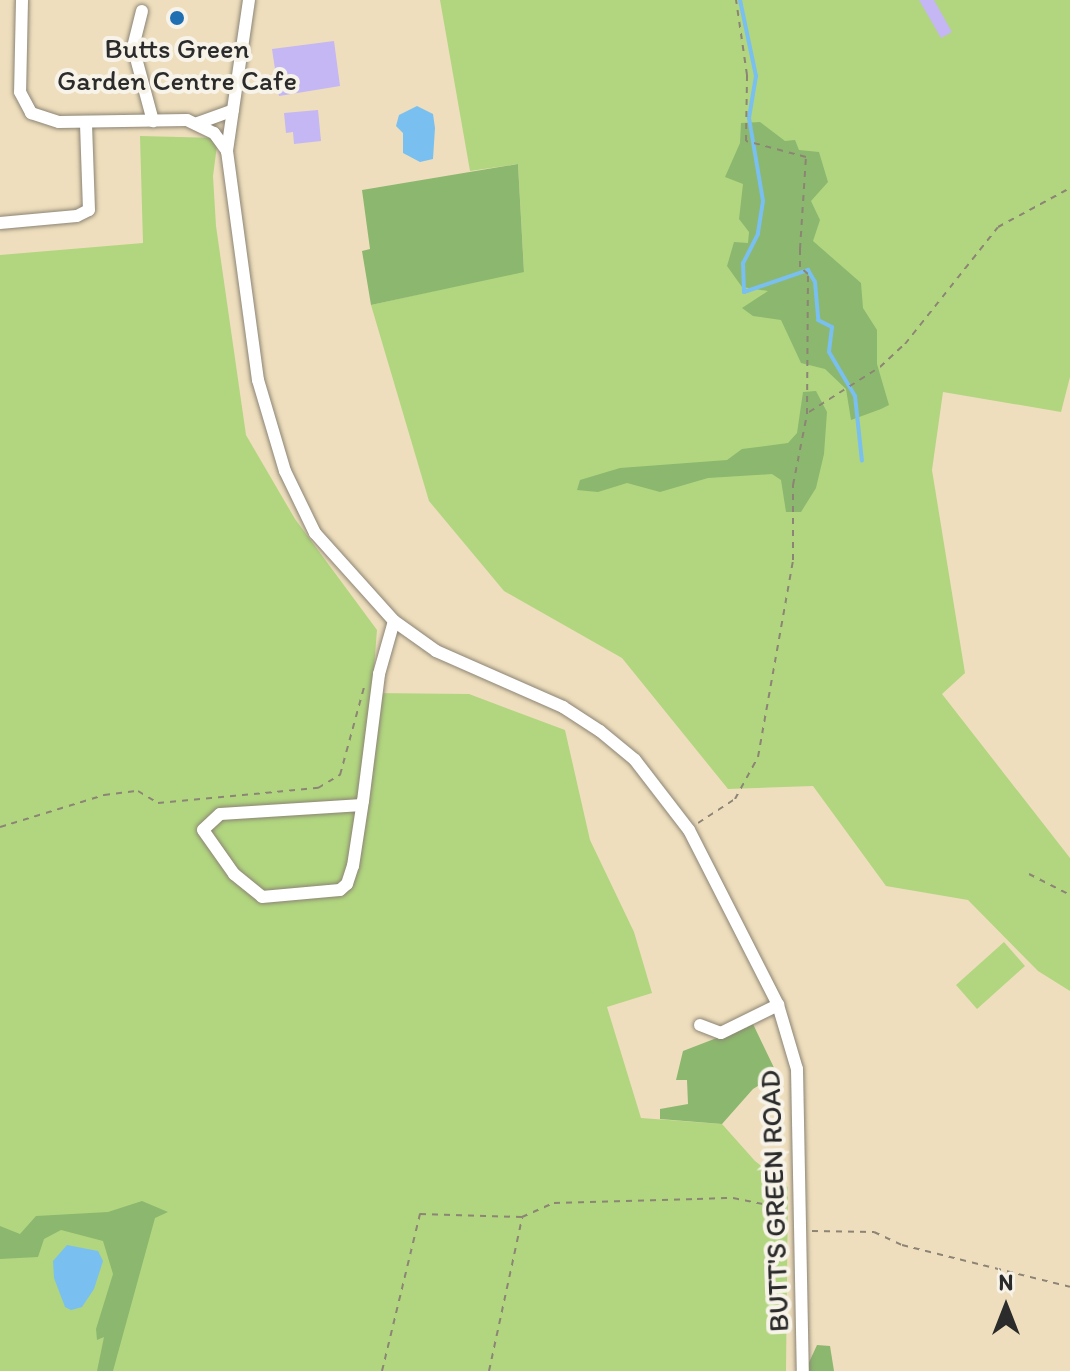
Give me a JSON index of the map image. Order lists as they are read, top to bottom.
{
  "streets": {
    "street": ["BUTT'S GREEN ROAD"]
  },
  "places": ["Butts Green Garden Centre Cafe"],
  "north": "top"
}
